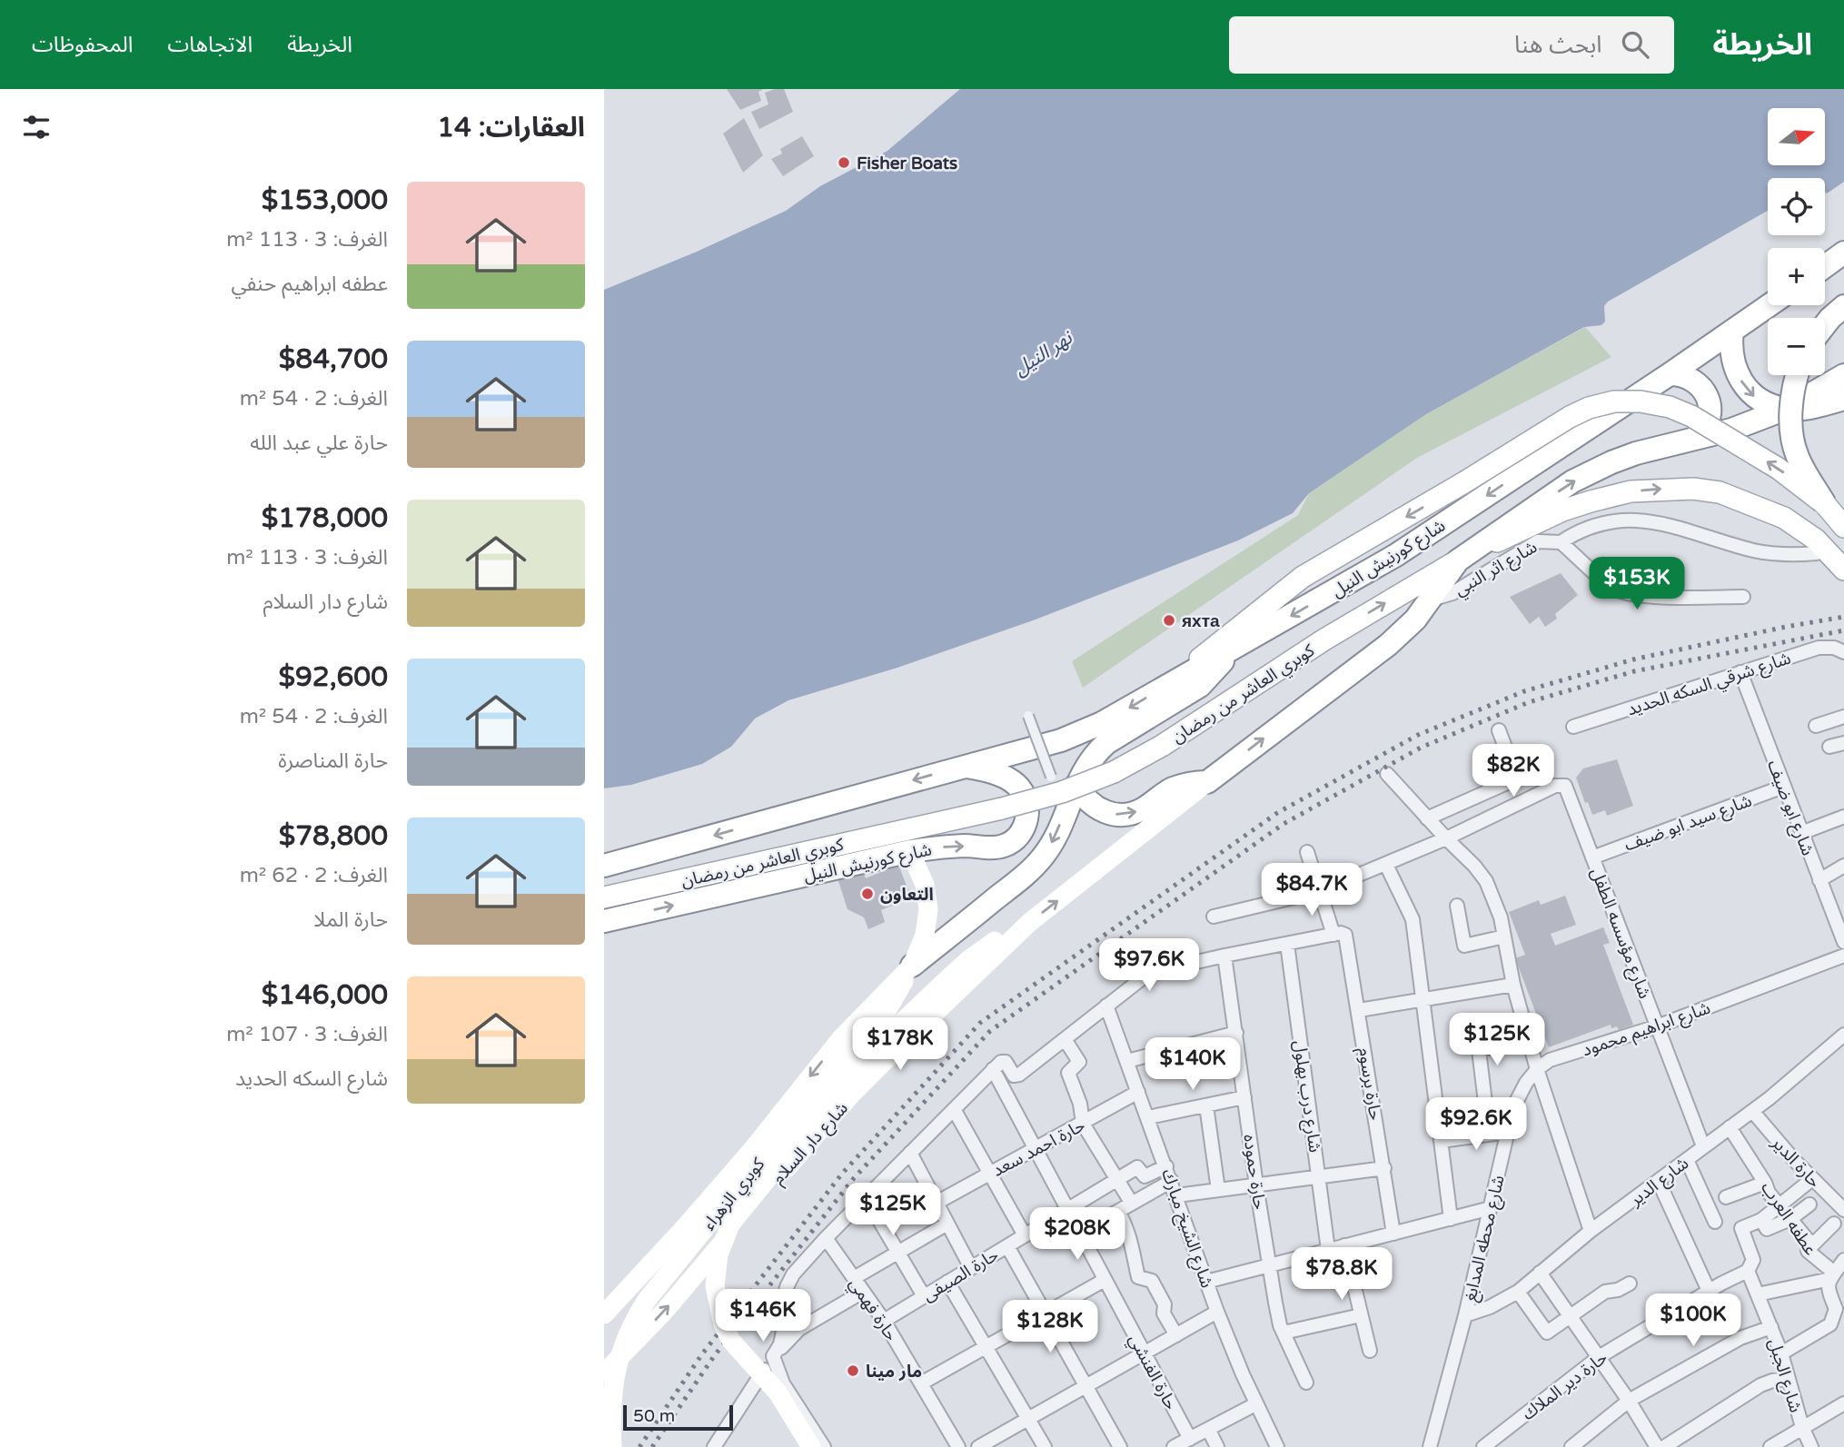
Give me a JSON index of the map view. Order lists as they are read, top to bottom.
{
  "streets": {
    "highway": ["شارع كورنيش النيل"],
    "main road": ["كوبري العاشر من رمضان", "شارع دار السلام", "كوبري الزهراء"],
    "street": [
      "شارع اثر النبي",
      "شارع شرقي السكه الحديد",
      "شارع ابو ضيف",
      "شارع سيد ابو ضيف",
      "شارع مؤسسه الطفل",
      "شارع ابراهيم محمود",
      "حارة برسوم",
      "شارع درب بهلول",
      "حارة احمد سعد",
      "حارة الدير",
      "حارة حموده",
      "شارع الدير",
      "عطفه العرب",
      "شارع الشيخ مبارك",
      "شارع محطه المدابغ",
      "حارة الصيفى",
      "حارة فهمي",
      "حارة الفنشي",
      "شارع الجبل",
      "حارة دير الملاك"
    ]
  },
  "crossings": [
    ["شارع شرقي السكه الحديد", "شارع ابو ضيف"],
    ["شارع ابو ضيف", "شارع سيد ابو ضيف"],
    ["شارع سيد ابو ضيف", "شارع مؤسسه الطفل"],
    ["شارع مؤسسه الطفل", "شارع ابراهيم محمود"],
    ["شارع مؤسسه الطفل", "شارع الدير"],
    ["شارع ابراهيم محمود", "شارع محطه المدابغ"],
    ["شارع دار السلام", "كوبري الزهراء"],
    ["حارة احمد سعد", "شارع الشيخ مبارك"],
    ["حارة احمد سعد", "حارة الفنشي"],
    ["حارة الدير", "شارع الدير"],
    ["حارة الدير", "شارع الجبل"],
    ["شارع الدير", "عطفه العرب"],
    ["شارع الدير", "شارع محطه المدابغ"],
    ["عطفه العرب", "شارع الجبل"],
    ["شارع الشيخ مبارك", "حارة الصيفى"],
    ["حارة الصيفى", "حارة فهمي"],
    ["حارة الصيفى", "حارة الفنشي"],
    ["شارع الجبل", "حارة دير الملاك"]
  ],
  "one_way": ["كوبري العاشر من رمضان"],
  "water": ["نهر النيل"],
  "places": [
    "Fisher Boats",
    "яхта",
    "التعاون",
    "مار مينا"
  ],
  "scale_bar": "50 m",
  "north": "right",
  "page": {
    "header": "الخريطة",
    "search": "ابحث هنا",
    "nav": ["الخريطة", "الاتجاهات", "المحفوظات"],
    "heading": "العقارات: 14",
    "map_buttons": ["+", "−"],
    "list": [
      {
        "name": "$153,000",
        "note": "الغرف: 3 · 113 m² · عطفه ابراهيم حنفي"
      },
      {
        "name": "$84,700",
        "note": "الغرف: 2 · 54 m² · حارة علي عبد الله"
      },
      {
        "name": "$178,000",
        "note": "الغرف: 3 · 113 m² · شارع دار السلام"
      },
      {
        "name": "$92,600",
        "note": "الغرف: 2 · 54 m² · حارة المناصرة"
      },
      {
        "name": "$78,800",
        "note": "الغرف: 2 · 62 m² · حارة الملا"
      },
      {
        "name": "$146,000",
        "note": "الغرف: 3 · 107 m² · شارع السكه الحديد"
      }
    ],
    "price": [
      "$153K",
      "$82K",
      "$84.7K",
      "$97.6K",
      "$125K",
      "$178K",
      "$140K",
      "$92.6K",
      "$125K",
      "$208K",
      "$78.8K",
      "$146K",
      "$100K",
      "$128K"
    ],
    "scale": "50 m"
  }
}
